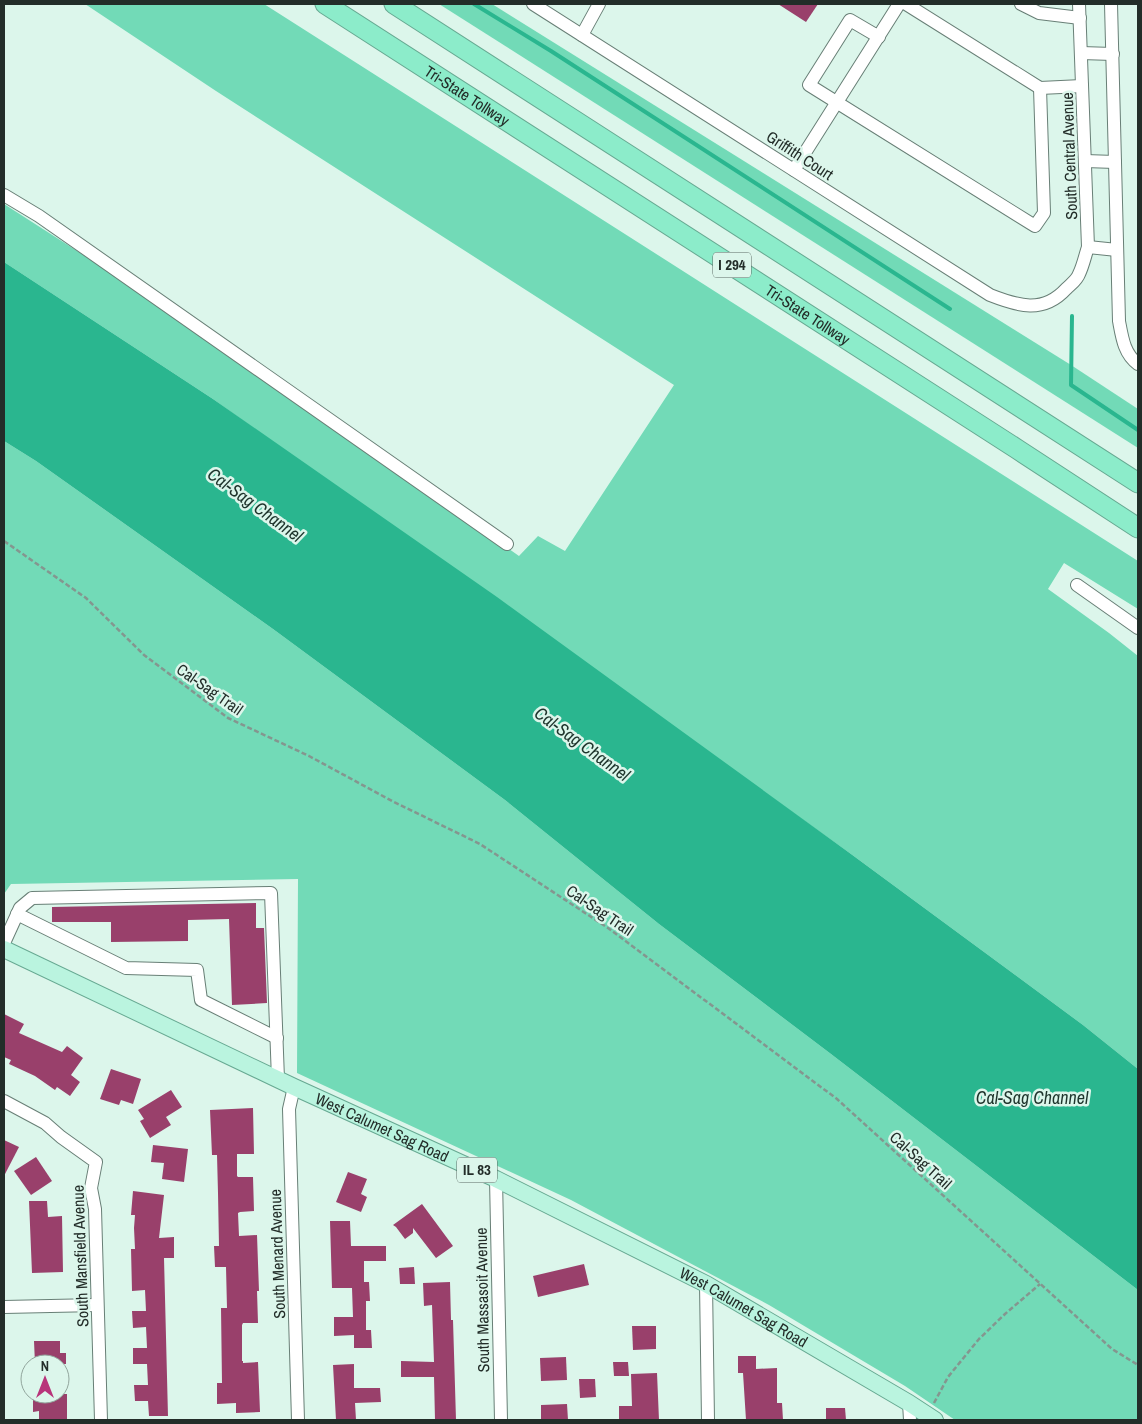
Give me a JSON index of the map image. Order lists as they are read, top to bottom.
{
  "streets": {
    "highway": ["Tri-State Tollway", "I 294"],
    "main road": ["West Calumet Sag Road", "IL 83"],
    "street": [
      "Griffith Court",
      "South Central Avenue",
      "South Menard Avenue",
      "South Mansfield Avenue",
      "South Massasoit Avenue"
    ],
    "path": ["Cal-Sag Trail"]
  },
  "crossings": [
    ["Griffith Court", "South Central Avenue"],
    ["West Calumet Sag Road", "South Menard Avenue"],
    ["West Calumet Sag Road", "South Massasoit Avenue"]
  ],
  "water": ["Cal-Sag Channel"],
  "north": "top"
}
